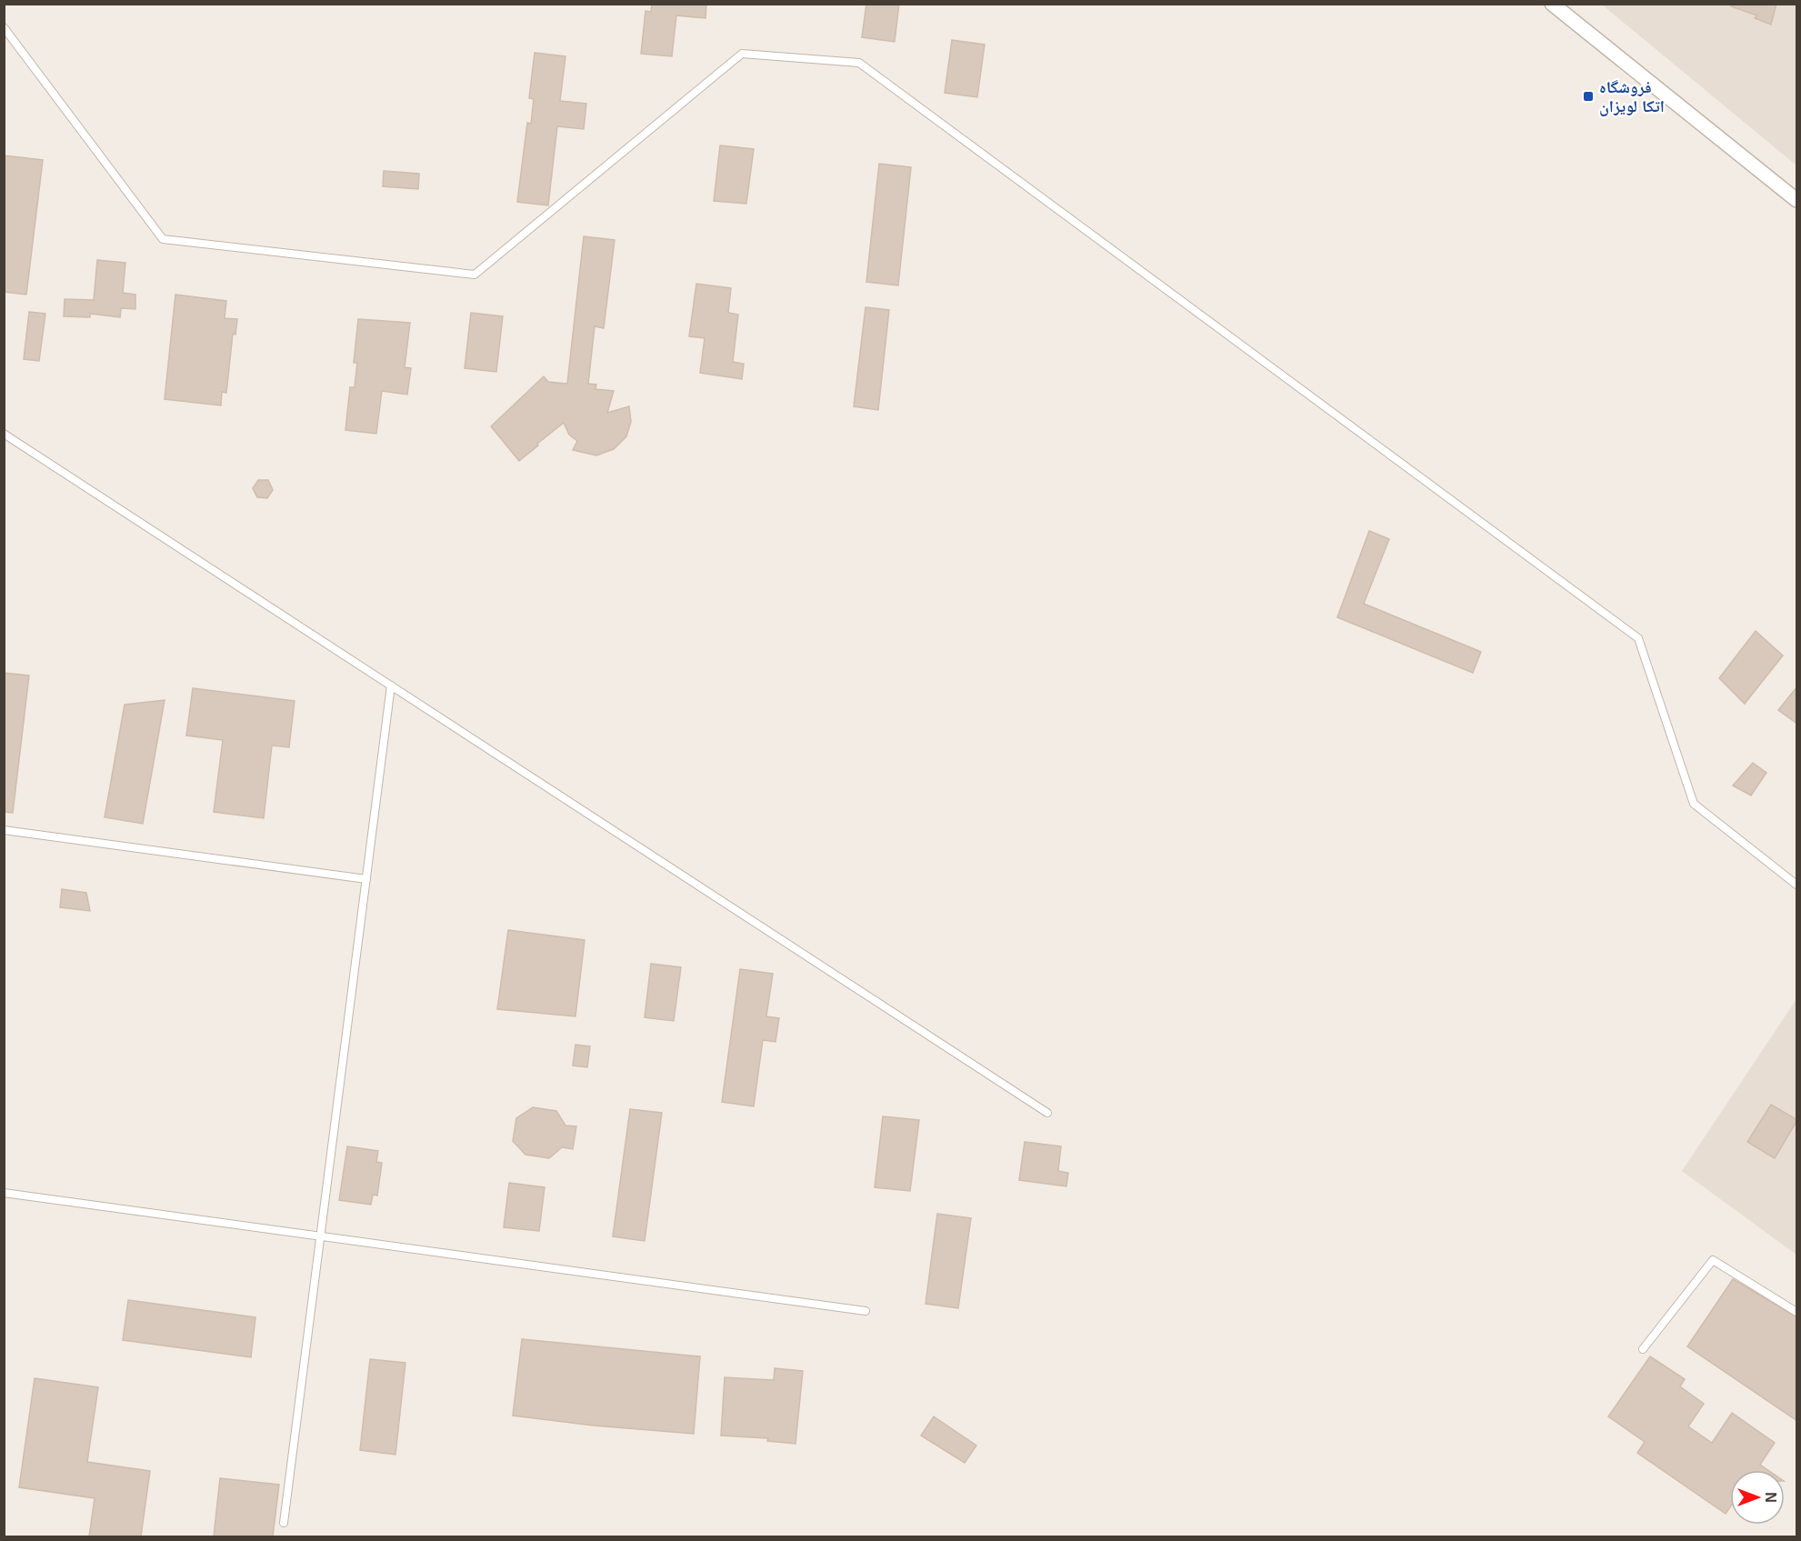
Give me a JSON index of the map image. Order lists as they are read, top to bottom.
{
  "places": {
    "transit": ["فروشگاه اتکا لویزان"]
  },
  "north": "right"
}
